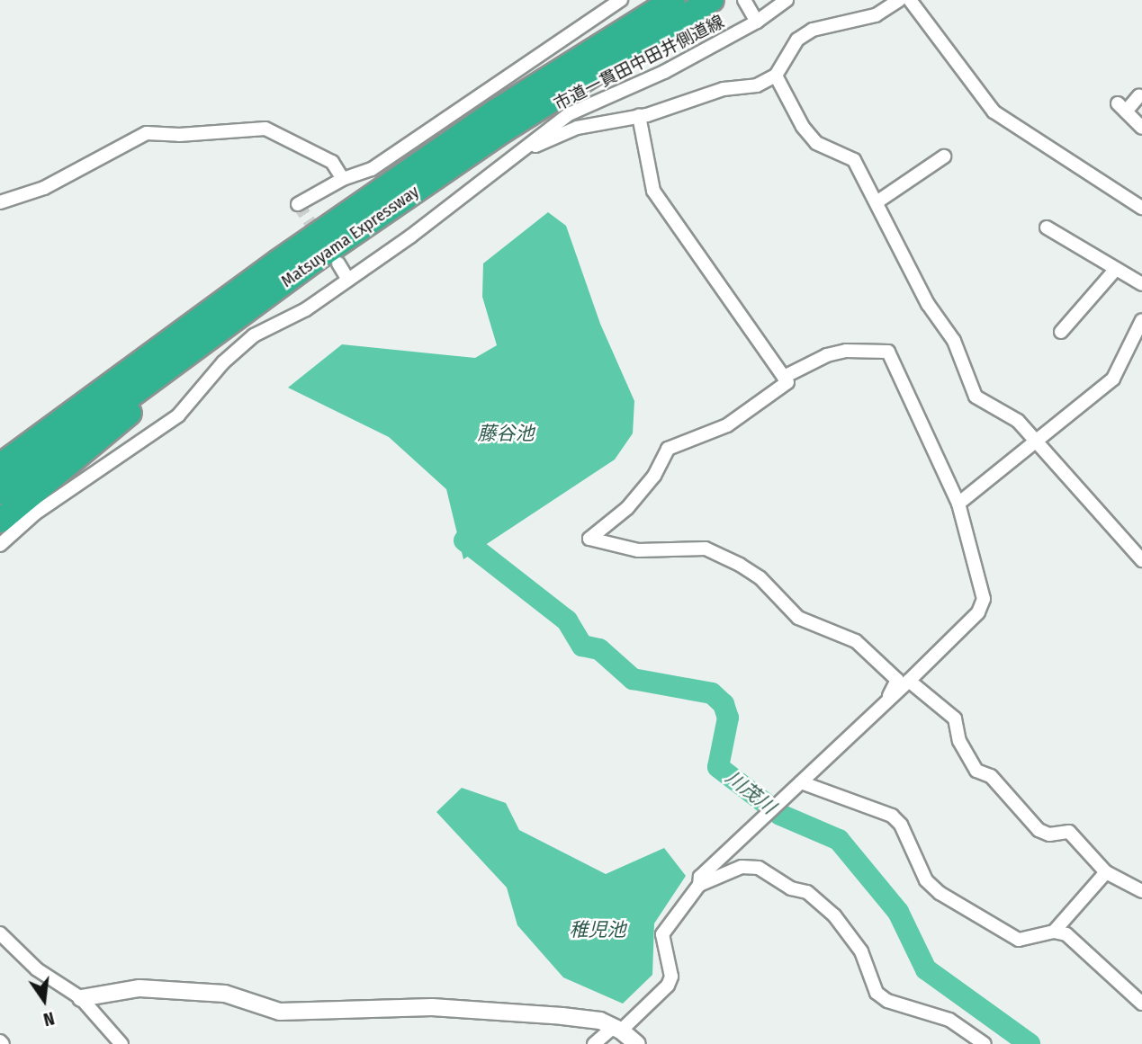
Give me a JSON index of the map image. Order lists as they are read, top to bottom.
{
  "streets": {
    "highway": ["Matsuyama Expressway"],
    "street": ["市道一貫田中田井側道線"]
  },
  "water": ["藤谷池", "川茂川", "稚児池"],
  "north": "bottom"
}
